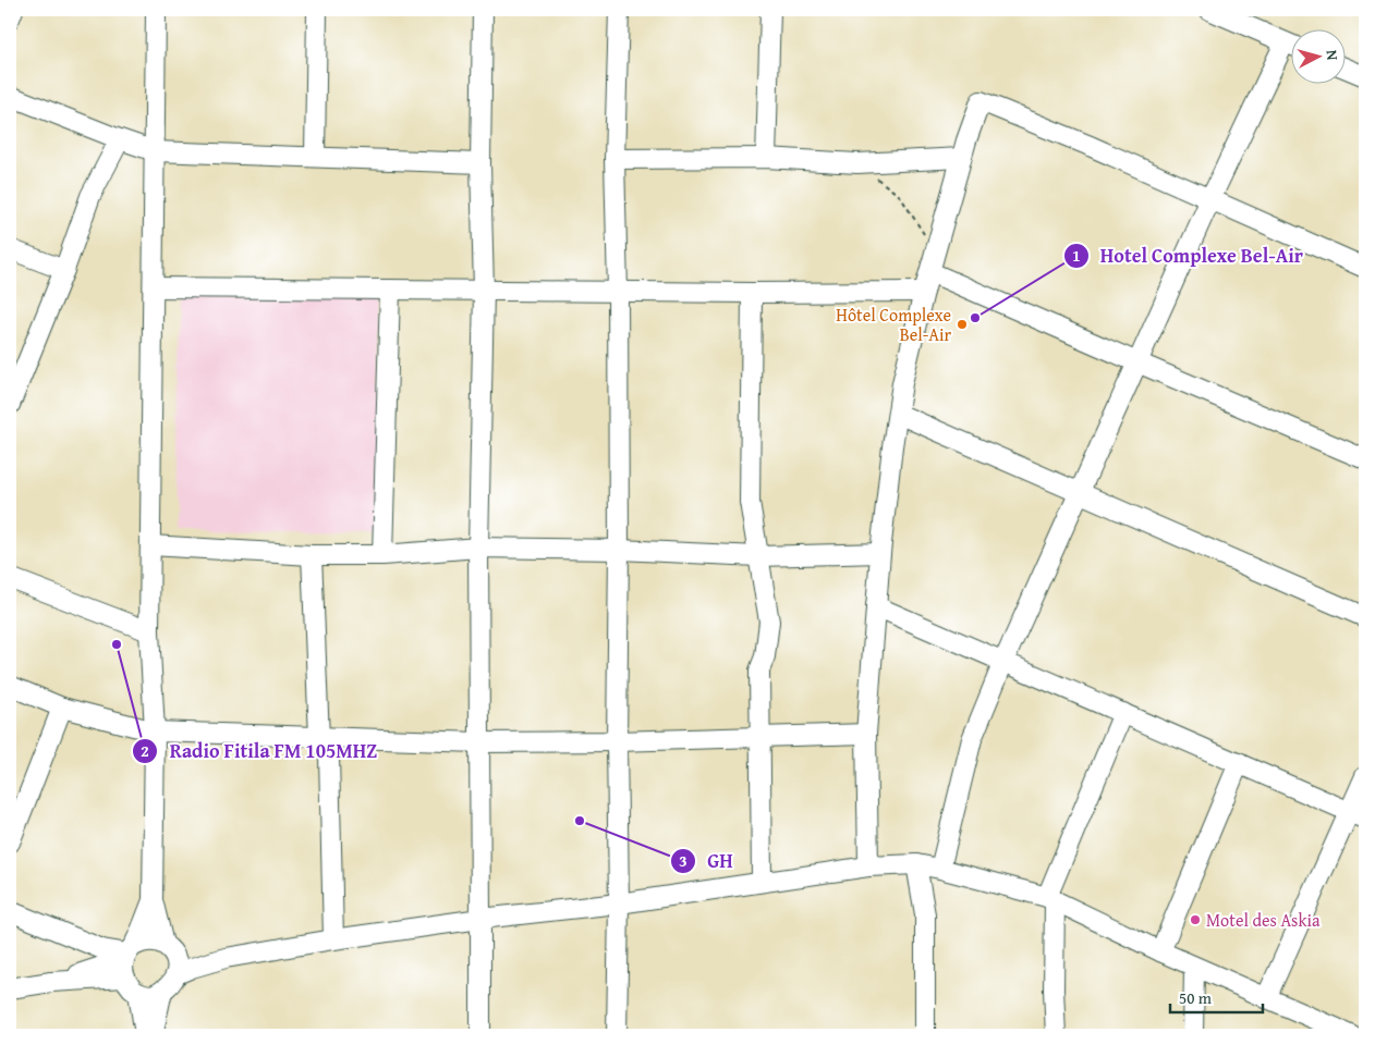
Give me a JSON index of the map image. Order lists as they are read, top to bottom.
{
  "places": [
    "Hotel Complexe Bel-Air",
    "Hôtel Complexe Bel-Air",
    "Radio Fitila FM 105MHZ",
    "GH",
    "Motel des Askia"
  ],
  "scale_bar": "50 m",
  "north": "right"
}
